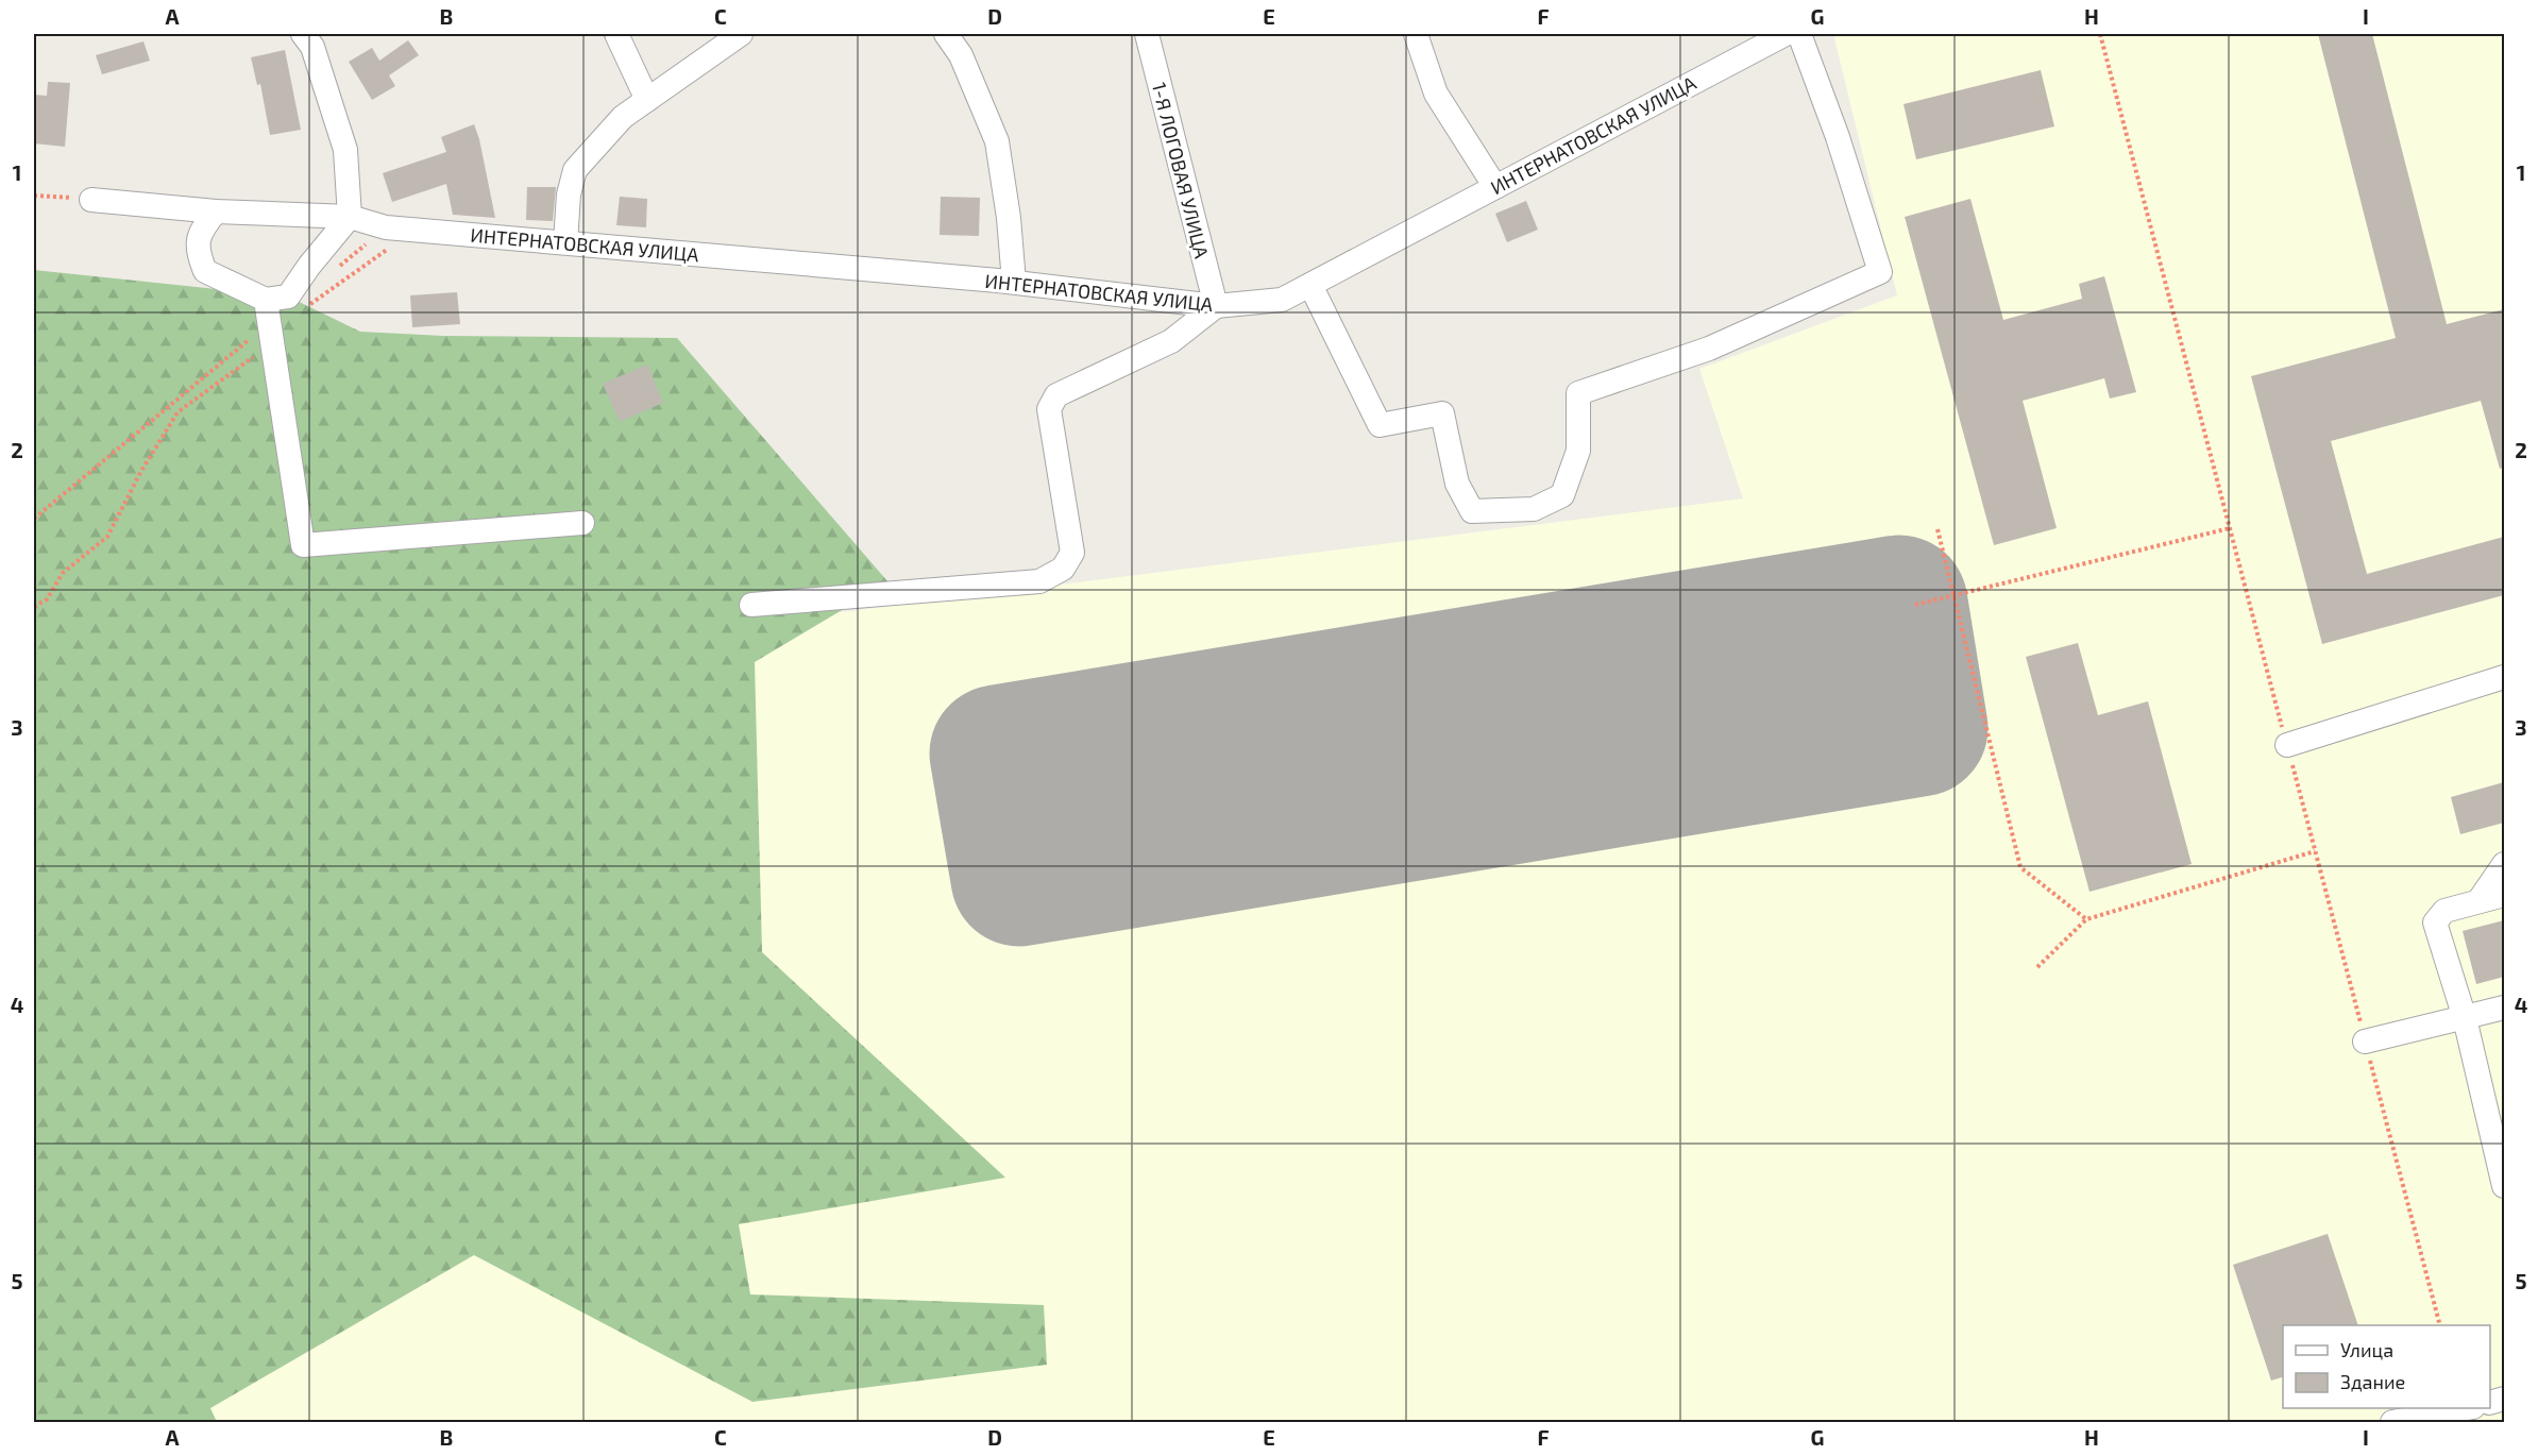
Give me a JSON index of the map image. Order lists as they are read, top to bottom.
{
  "streets": {
    "street": ["ИНТЕРНАТОВСКАЯ УЛИЦА", "1-Я ЛОГОВАЯ УЛИЦА"]
  },
  "crossings": [
    ["ИНТЕРНАТОВСКАЯ УЛИЦА", "1-Я ЛОГОВАЯ УЛИЦА"]
  ],
  "legend": ["Улица", "Здание"],
  "grid": {
    "columns": [
      "A",
      "B",
      "C",
      "D",
      "E",
      "F",
      "G",
      "H",
      "I"
    ],
    "rows": [
      "1",
      "2",
      "3",
      "4",
      "5"
    ]
  }
}
